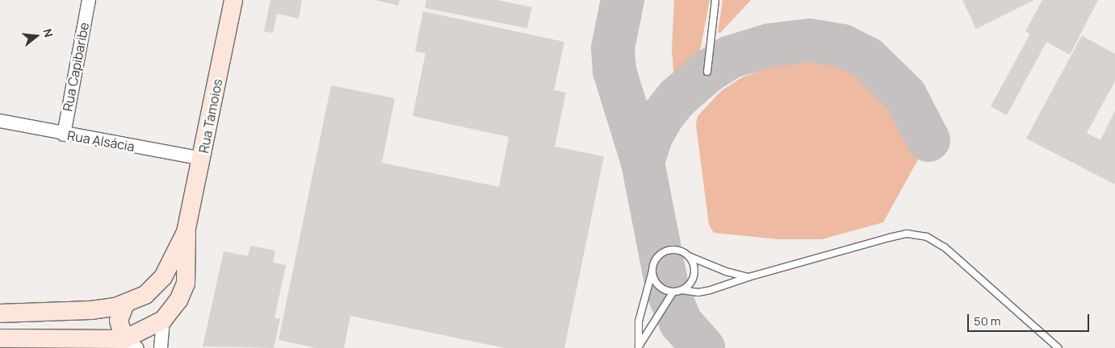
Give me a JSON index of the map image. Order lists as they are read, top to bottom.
{
  "streets": {
    "main road": ["Rua Tamoios"],
    "street": ["Rua Capibaribe", "Rua Alsácia"]
  },
  "crossings": [
    ["Rua Capibaribe", "Rua Alsácia"],
    ["Rua Tamoios", "Rua Alsácia"]
  ],
  "scale_bar": "50 m",
  "north": "right"
}
